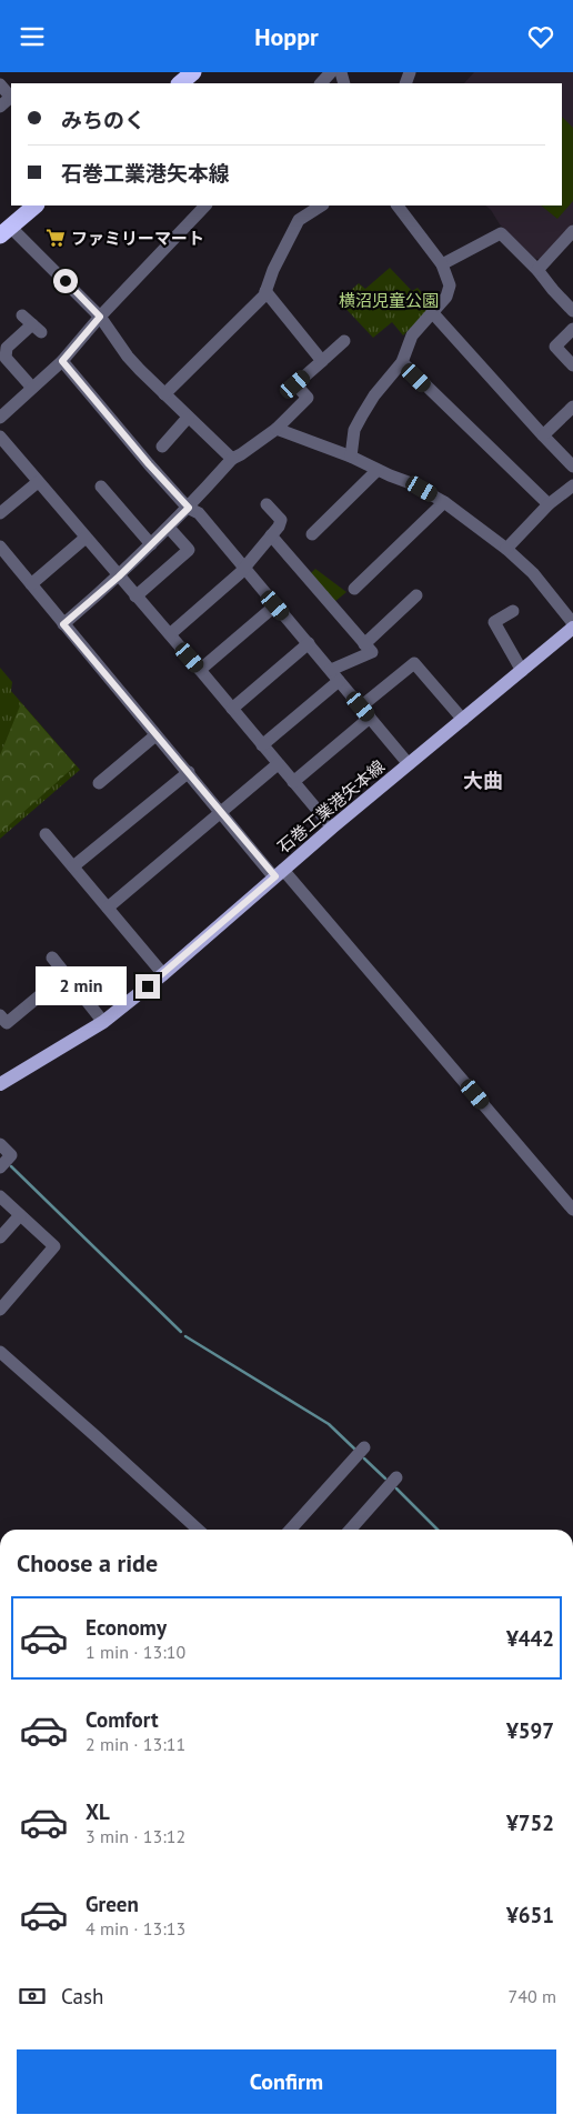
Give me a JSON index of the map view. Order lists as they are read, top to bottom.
{
  "streets": {
    "main road": ["石巻工業港矢本線"]
  },
  "districts": ["大曲"],
  "parks": ["横沼児童公園"],
  "places": {
    "supermarket": ["ファミリーマート"]
  },
  "page": {
    "header": "Hoppr",
    "banner": ["みちのく", "石巻工業港矢本線"],
    "bubble": "2 min",
    "heading": "Choose a ride",
    "list": [
      {
        "name": "Economy",
        "note": "1 min · 13:10",
        "value": "¥442"
      },
      {
        "name": "Comfort",
        "note": "2 min · 13:11",
        "value": "¥597"
      },
      {
        "name": "XL",
        "note": "3 min · 13:12",
        "value": "¥752"
      },
      {
        "name": "Green",
        "note": "4 min · 13:13",
        "value": "¥651"
      }
    ],
    "pay": ["Cash", "740 m"],
    "buttons": "Confirm"
  }
}
